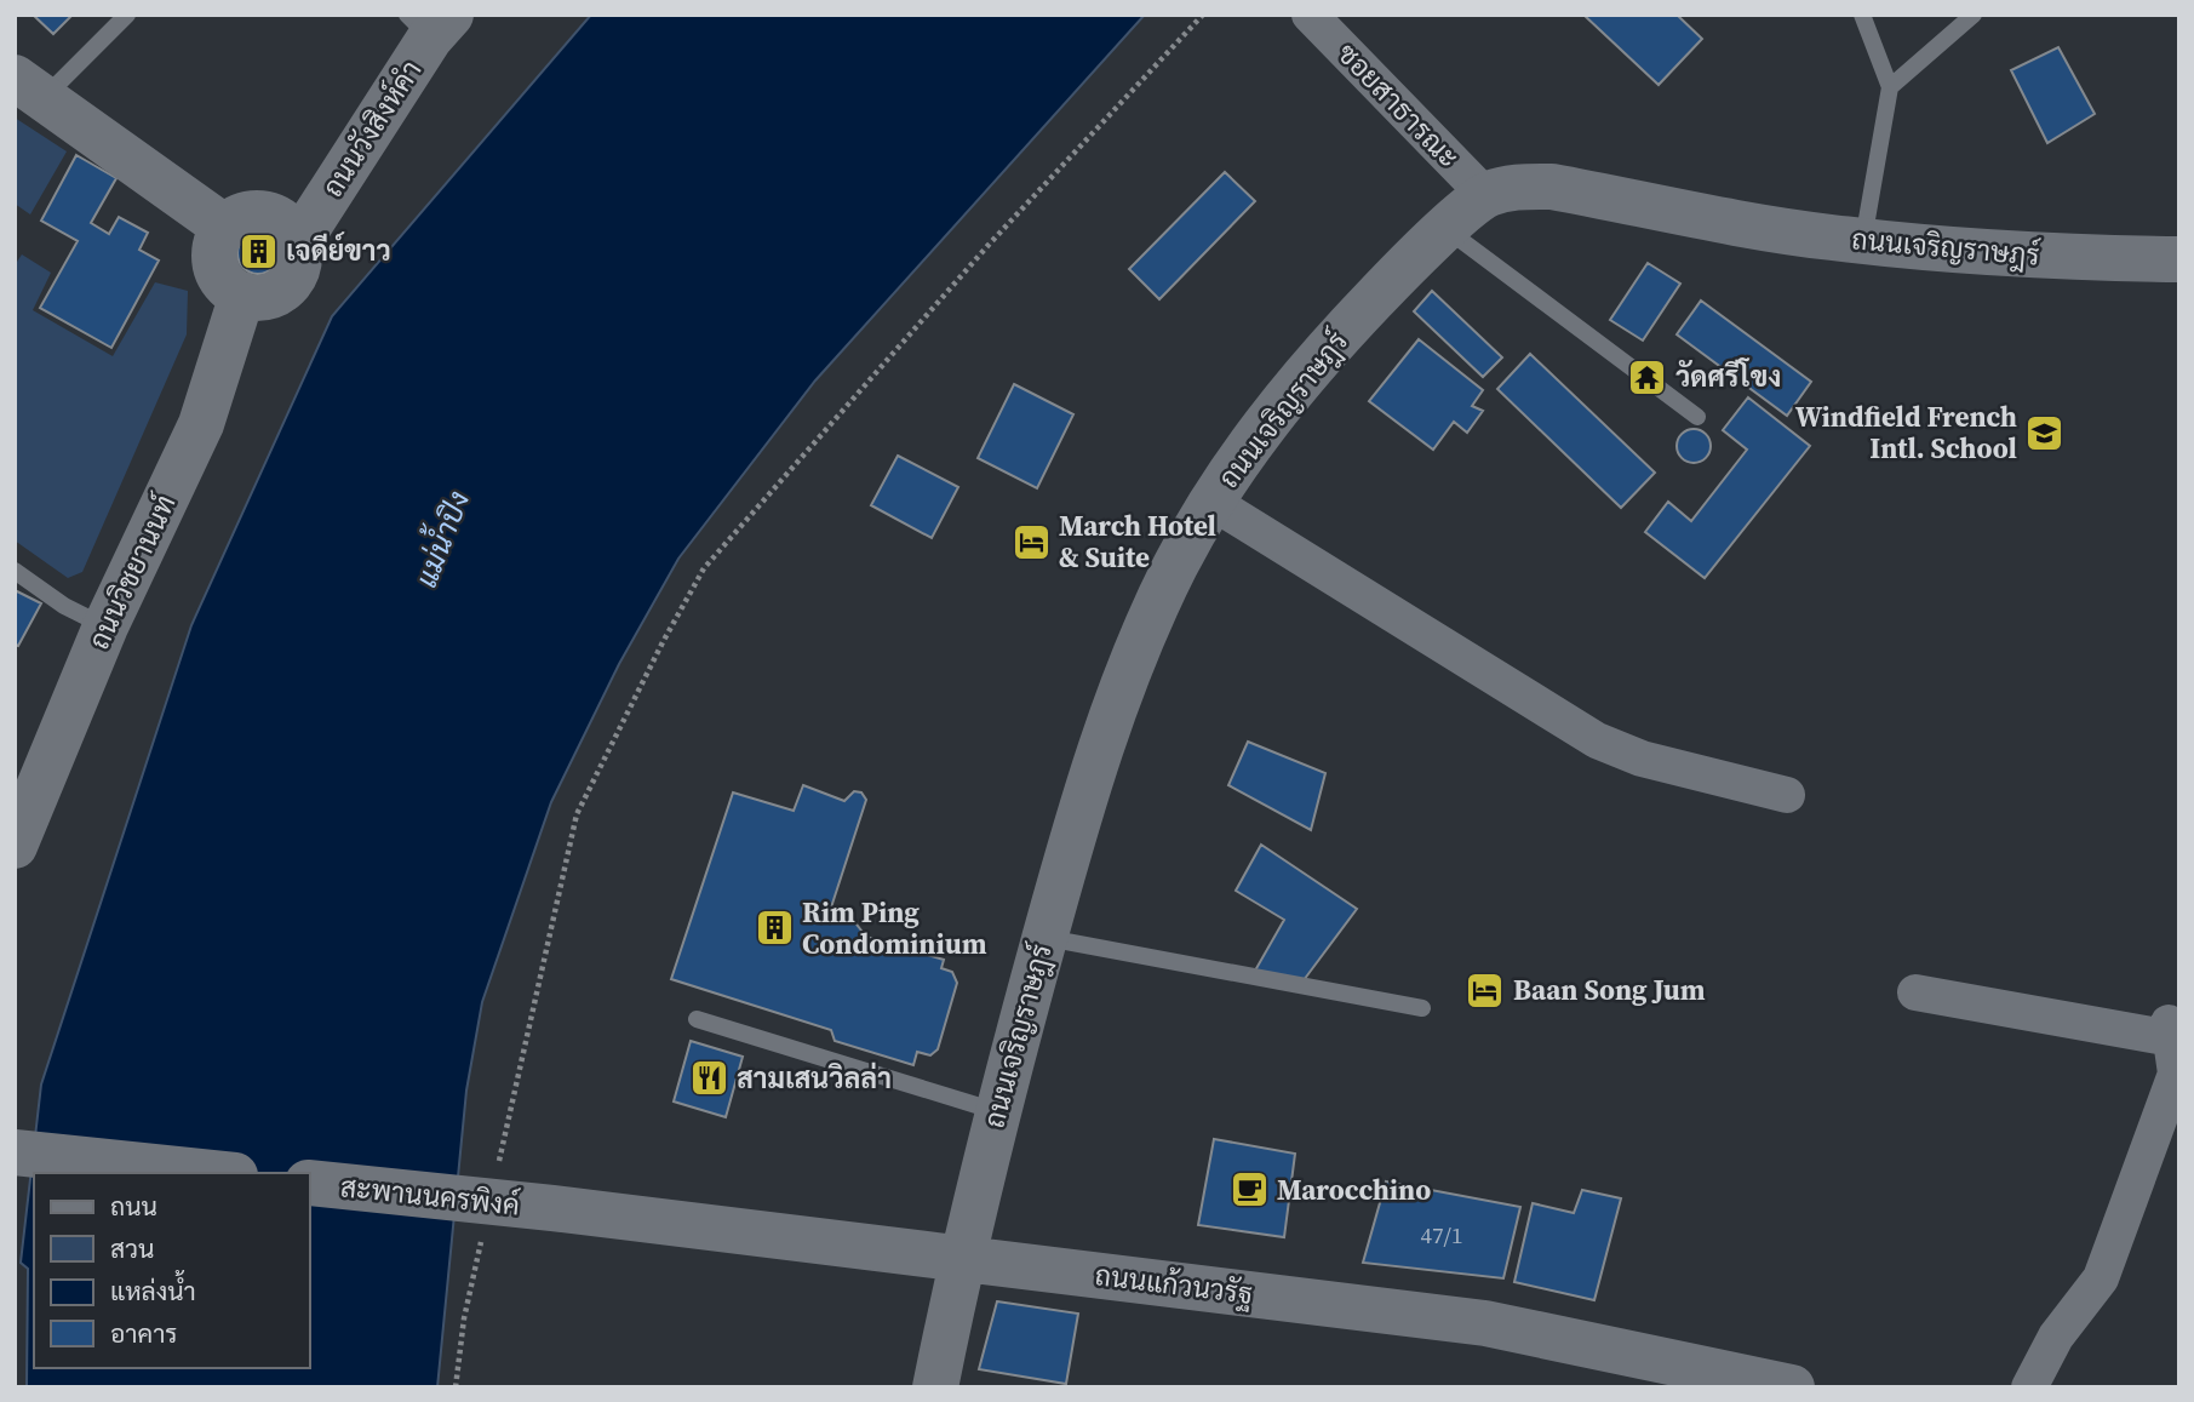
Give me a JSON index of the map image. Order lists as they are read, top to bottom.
{
  "streets": {
    "street": [
      "ซอยสาธารณะ",
      "ถนนวังสิงห์คำ",
      "ถนนเจริญราษฎร์",
      "ถนนวิชยานนท์",
      "สะพานนครพิงค์",
      "ถนนแก้วนวรัฐ"
    ]
  },
  "crossings": [
    ["ซอยสาธารณะ", "ถนนเจริญราษฎร์"],
    ["ถนนวังสิงห์คำ", "ถนนวิชยานนท์"],
    ["ถนนเจริญราษฎร์", "ถนนแก้วนวรัฐ"],
    ["สะพานนครพิงค์", "ถนนแก้วนวรัฐ"]
  ],
  "water": ["แม่น้ำปิง"],
  "places": {
    "building": ["เจดีย์ขาว", "Rim Ping Condominium"],
    "temple": ["วัดศรีโขง"],
    "school or university": ["Windfield French Intl. School"],
    "hotel": ["March Hotel & Suite", "Baan Song Jum"],
    "restaurant": ["สามเสนวิลล่า"],
    "cafe": ["Marocchino"]
  },
  "house_numbers": ["47/1"],
  "legend": [
    "ถนน",
    "สวน",
    "แหล่งน้ำ",
    "อาคาร"
  ]
}
